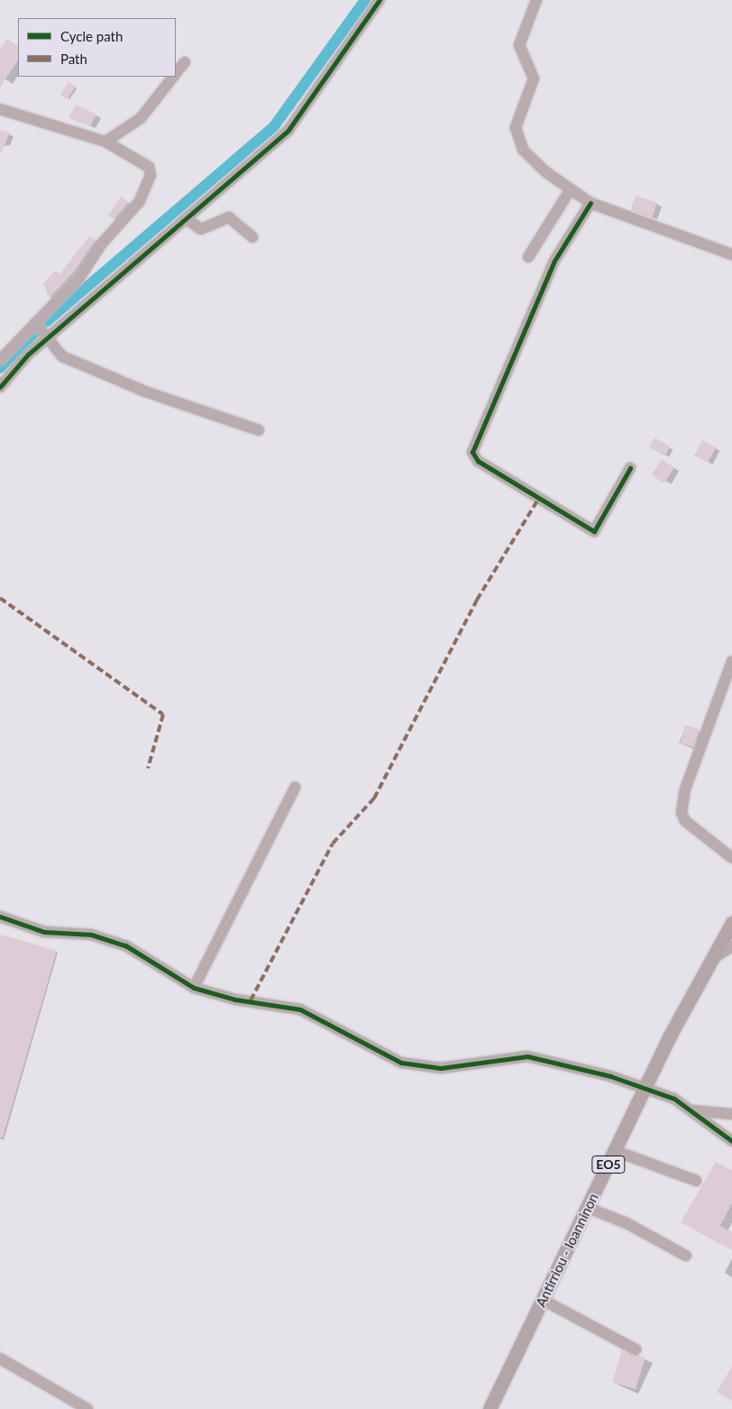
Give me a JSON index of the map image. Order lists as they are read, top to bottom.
{
  "streets": {
    "main road": ["ΕΟ5", "Antirriou - Ioanninon"]
  },
  "legend": ["Cycle path", "Path"]
}
